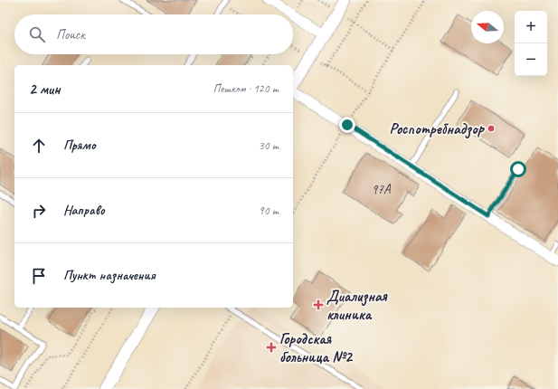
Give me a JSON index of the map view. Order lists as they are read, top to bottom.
{
  "places": {
    "other": ["Роспотребнадзор"],
    "health": ["Диализная клиника", "Городская больница №2"]
  },
  "house_numbers": ["97А"],
  "north": "left",
  "page": {
    "map_buttons": ["+", "−"],
    "search": "Поиск",
    "heading": ["2 мин", "Пешком · 120 m"],
    "list": [
      ["Прямо", "30 m"],
      ["Направо", "90 m"],
      "Пункт назначения"
    ]
  }
}
